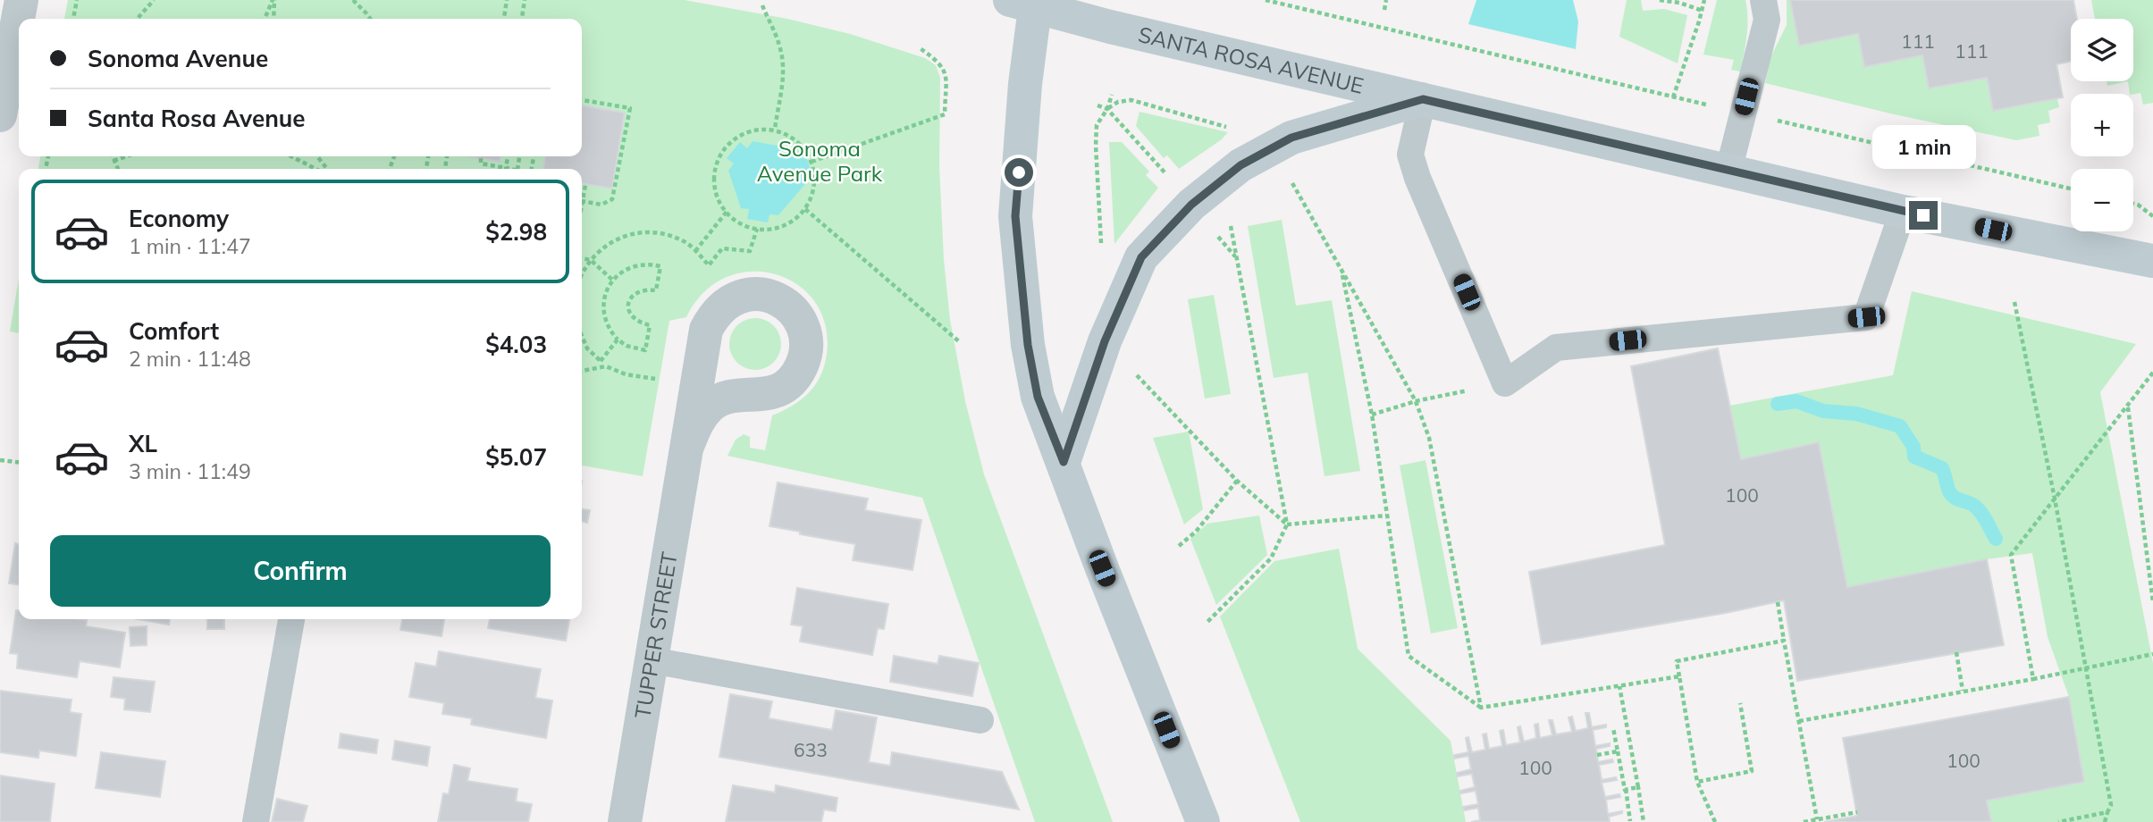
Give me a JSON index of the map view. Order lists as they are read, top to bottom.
{
  "streets": {
    "main road": ["SANTA ROSA AVENUE"],
    "street": ["TUPPER STREET"]
  },
  "parks": ["Sonoma Avenue Park"],
  "house_numbers": [
    "111",
    "111",
    "100",
    "633",
    "100",
    "100"
  ],
  "page": {
    "map_buttons": ["+", "−"],
    "banner": ["Sonoma Avenue", "Santa Rosa Avenue"],
    "bubble": "1 min",
    "list": [
      {
        "name": "Economy",
        "note": "1 min · 11:47",
        "value": "$2.98"
      },
      {
        "name": "Comfort",
        "note": "2 min · 11:48",
        "value": "$4.03"
      },
      {
        "name": "XL",
        "note": "3 min · 11:49",
        "value": "$5.07"
      }
    ],
    "buttons": "Confirm"
  }
}
